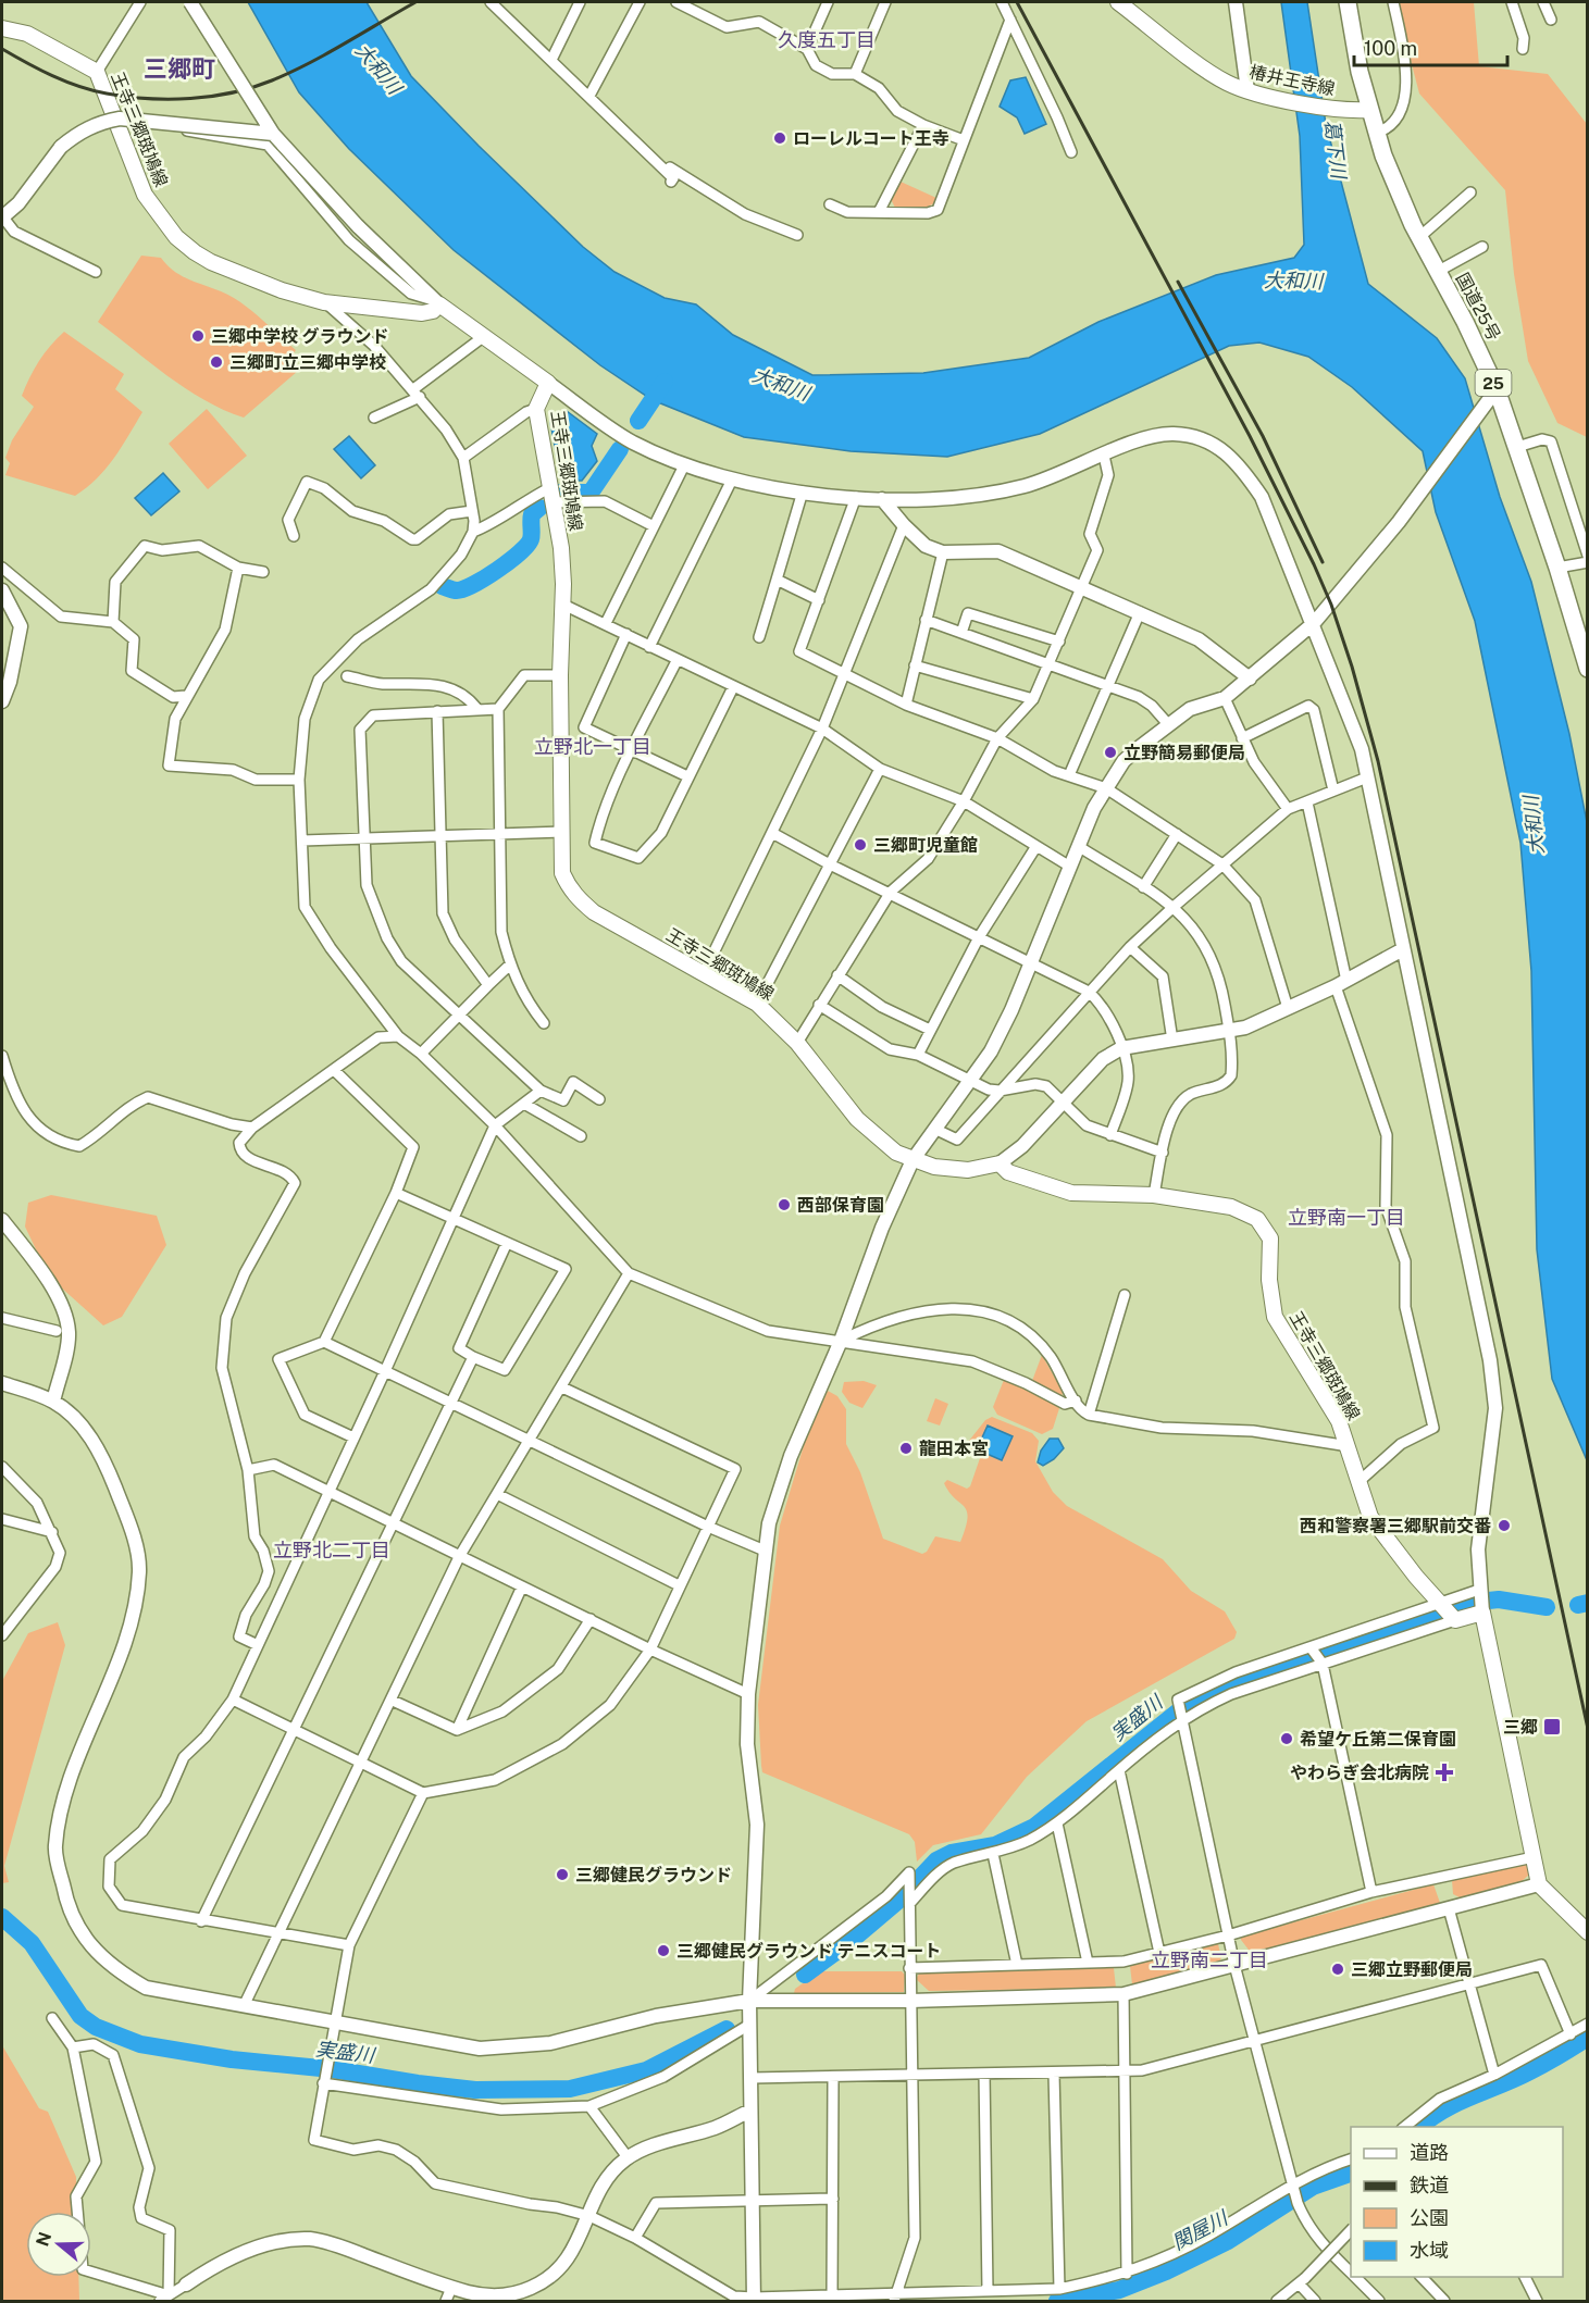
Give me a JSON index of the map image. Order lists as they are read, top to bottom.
{
  "streets": {
    "highway": ["国道25号", "25"],
    "main road": ["椿井王寺線", "王寺三郷斑鳩線"]
  },
  "crossings": [
    ["椿井王寺線", "国道25号"]
  ],
  "districts": [
    "久度五丁目",
    "三郷町",
    "立野北一丁目",
    "立野南一丁目",
    "立野北二丁目",
    "立野南二丁目"
  ],
  "water": [
    "大和川",
    "葛下川",
    "実盛川",
    "関屋川"
  ],
  "places": {
    "other": [
      "ローレルコート王寺",
      "三郷中学校 グラウンド",
      "三郷町立三郷中学校",
      "立野簡易郵便局",
      "三郷町児童館",
      "西部保育園",
      "龍田本宮",
      "西和警察署三郷駅前交番",
      "希望ケ丘第二保育園",
      "三郷健民グラウンド",
      "三郷健民グラウンド テニスコート",
      "三郷立野郵便局"
    ],
    "transit": ["三郷"],
    "health": ["やわらぎ会北病院"]
  },
  "legend": [
    "道路",
    "鉄道",
    "公園",
    "水域"
  ],
  "scale_bar": "100 m",
  "north": "left"
}
